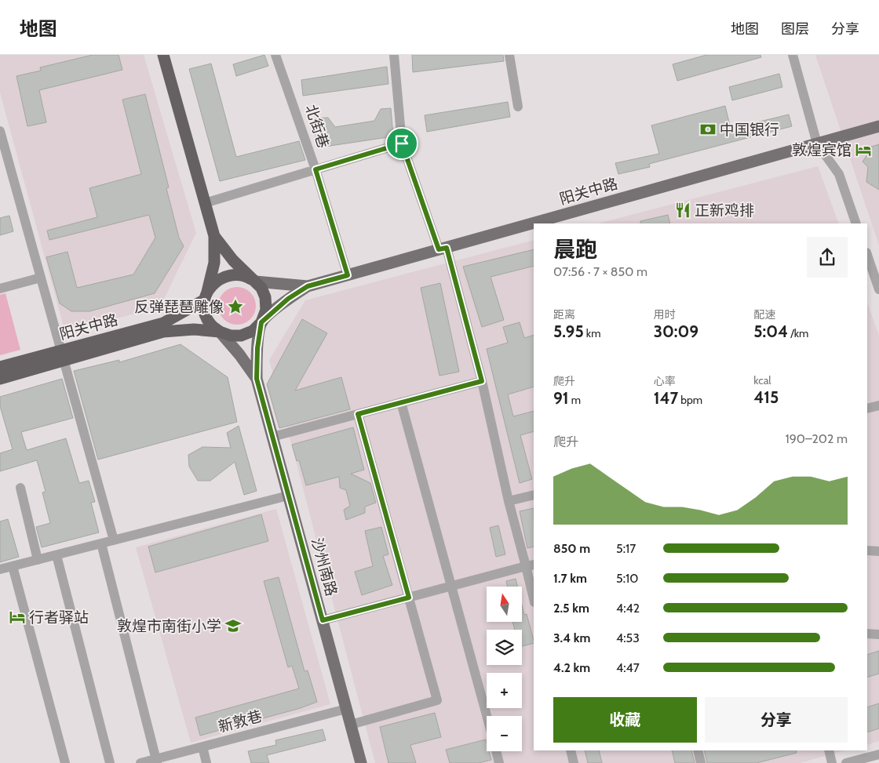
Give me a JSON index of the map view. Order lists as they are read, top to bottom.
{
  "streets": {
    "highway": ["阳关中路"],
    "main road": ["沙州南路"],
    "street": ["北街巷", "新敦巷"]
  },
  "crossings": [
    ["北街巷", "阳关中路"],
    ["沙州南路", "新敦巷"]
  ],
  "places": {
    "bank": ["中国银行"],
    "hotel": ["敦煌宾馆", "行者驿站"],
    "restaurant": ["正新鸡排"],
    "place": ["反弹琵琶雕像"],
    "school or university": ["敦煌市南街小学"]
  },
  "north": "top",
  "page": {
    "header": "地图",
    "nav": ["地图", "图层", "分享"],
    "heading": ["晨跑", "07:56 · 7 × 850 m"],
    "stats": [
      ["距离", "5.95 km"],
      ["用时", "30:09"],
      ["配速", "5:04 /km"],
      ["爬升", "91 m"],
      ["心率", "147 bpm"],
      ["kcal", "415"]
    ],
    "chart": ["爬升", "190–202 m"],
    "list": [
      {
        "name": "850 m",
        "note": "5:17"
      },
      {
        "name": "1.7 km",
        "note": "5:10"
      },
      {
        "name": "2.5 km",
        "note": "4:42"
      },
      {
        "name": "3.4 km",
        "note": "4:53"
      },
      {
        "name": "4.2 km",
        "note": "4:47"
      }
    ],
    "map_buttons": ["+", "−"],
    "buttons": ["收藏", "分享"]
  }
}
